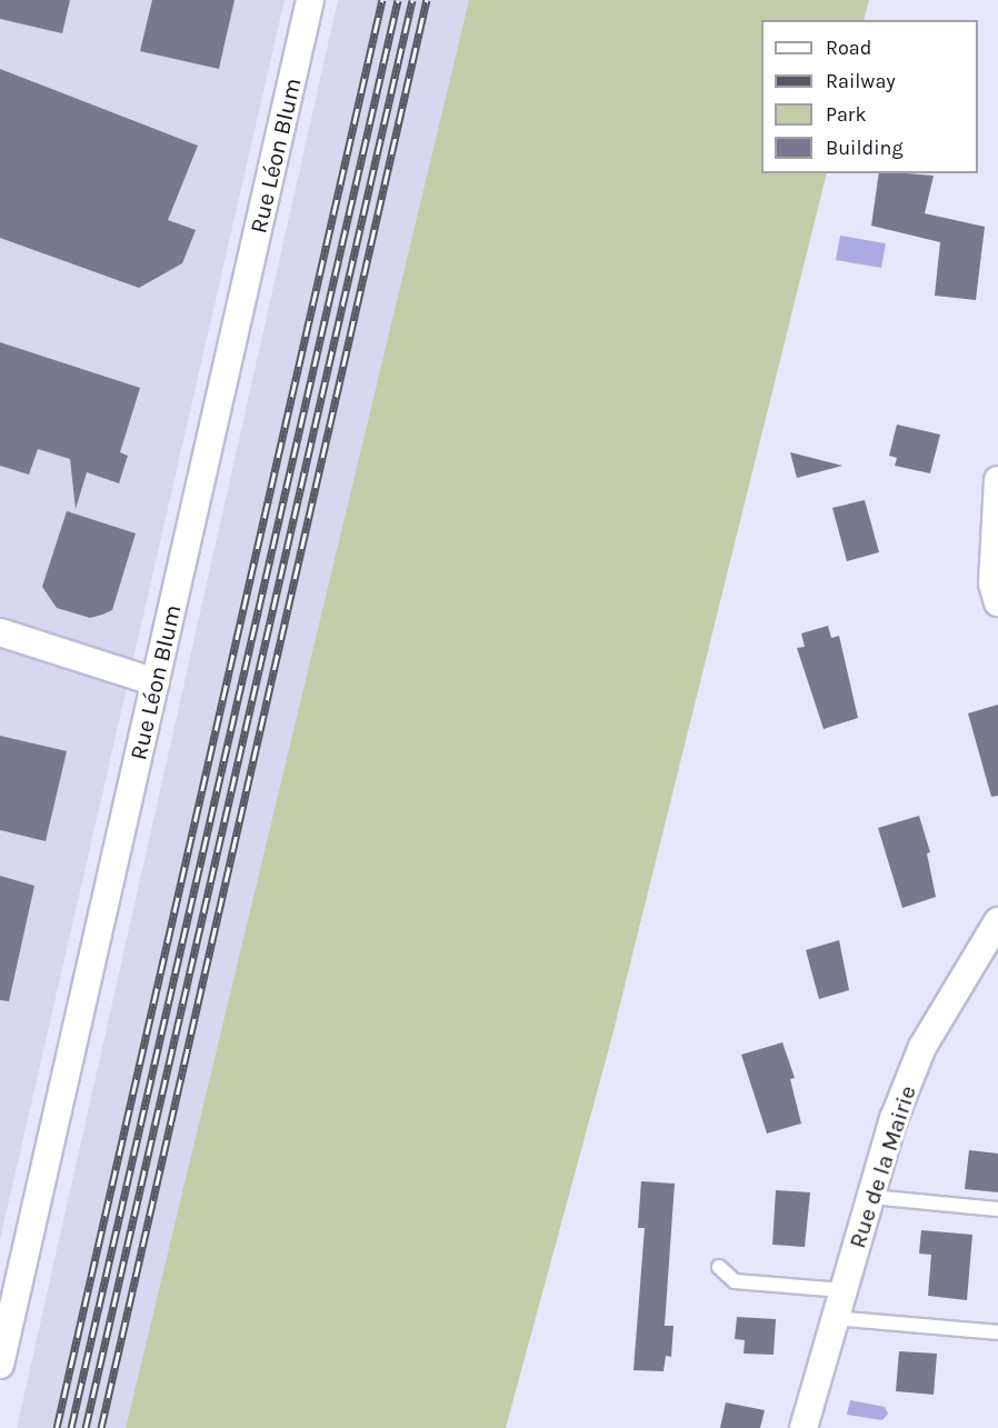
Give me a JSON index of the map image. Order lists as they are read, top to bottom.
{
  "streets": {
    "street": ["Rue Léon Blum", "Rue de la Mairie"]
  },
  "legend": [
    "Road",
    "Railway",
    "Park",
    "Building"
  ]
}
